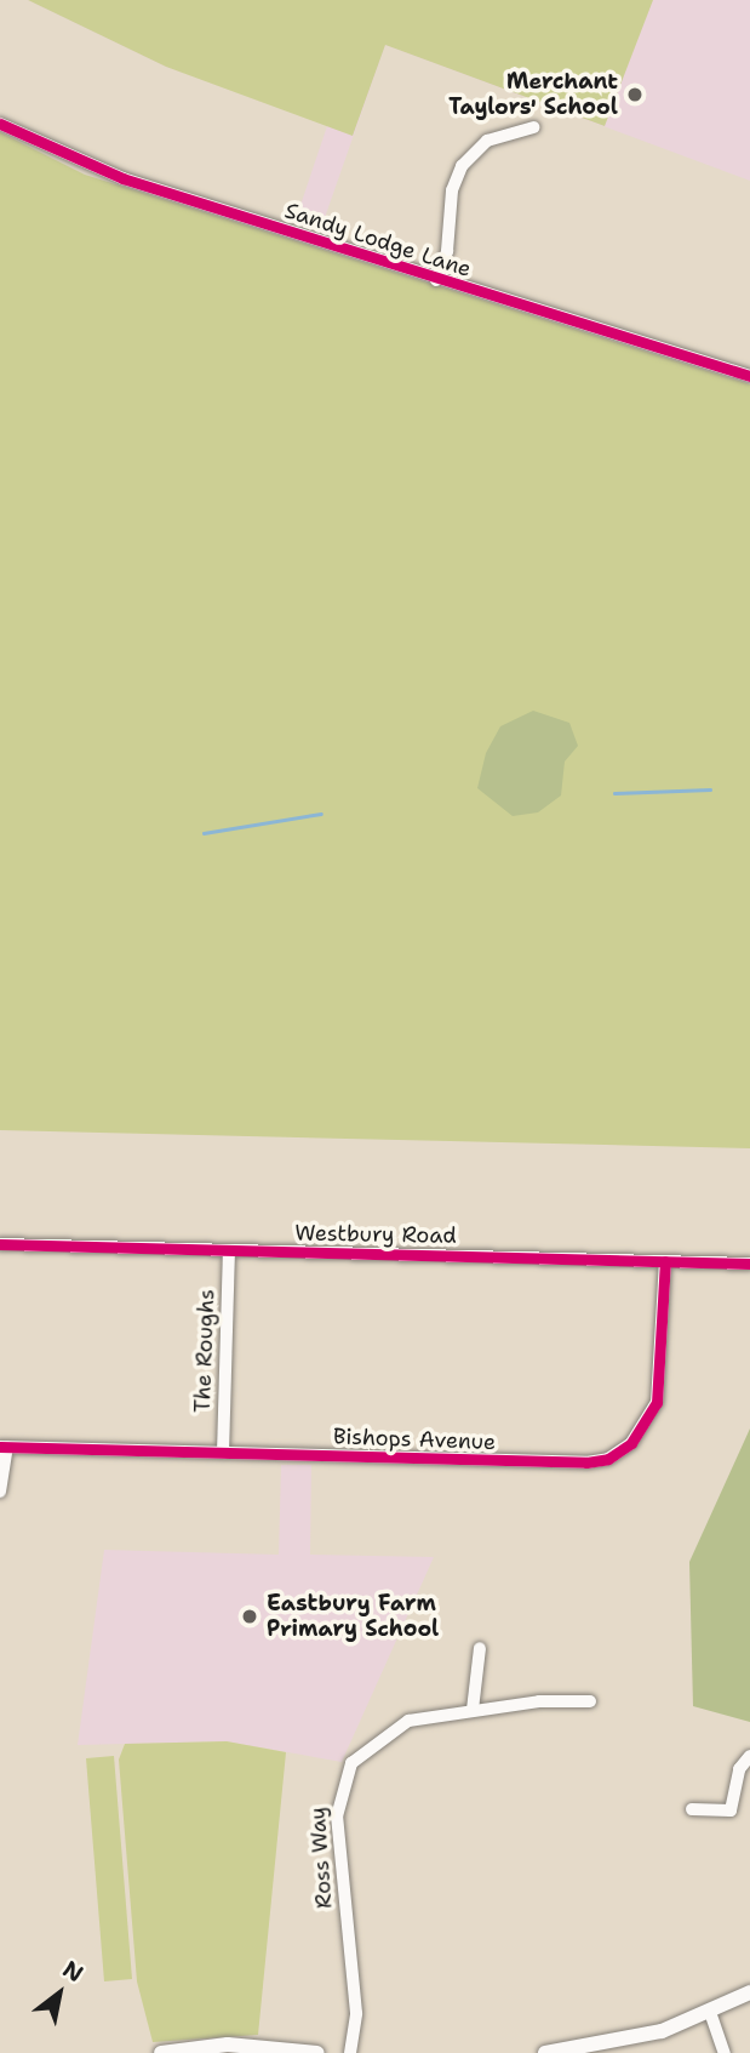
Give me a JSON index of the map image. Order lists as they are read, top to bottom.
{
  "streets": {
    "street": [
      "Sandy Lodge Lane",
      "Westbury Road",
      "The Roughs",
      "Bishops Avenue",
      "Ross Way"
    ]
  },
  "crossings": [
    ["Westbury Road", "The Roughs"],
    ["Westbury Road", "Bishops Avenue"],
    ["The Roughs", "Bishops Avenue"]
  ],
  "places": ["Merchant Taylors' School", "Eastbury Farm Primary School"],
  "north": "top right"
}
